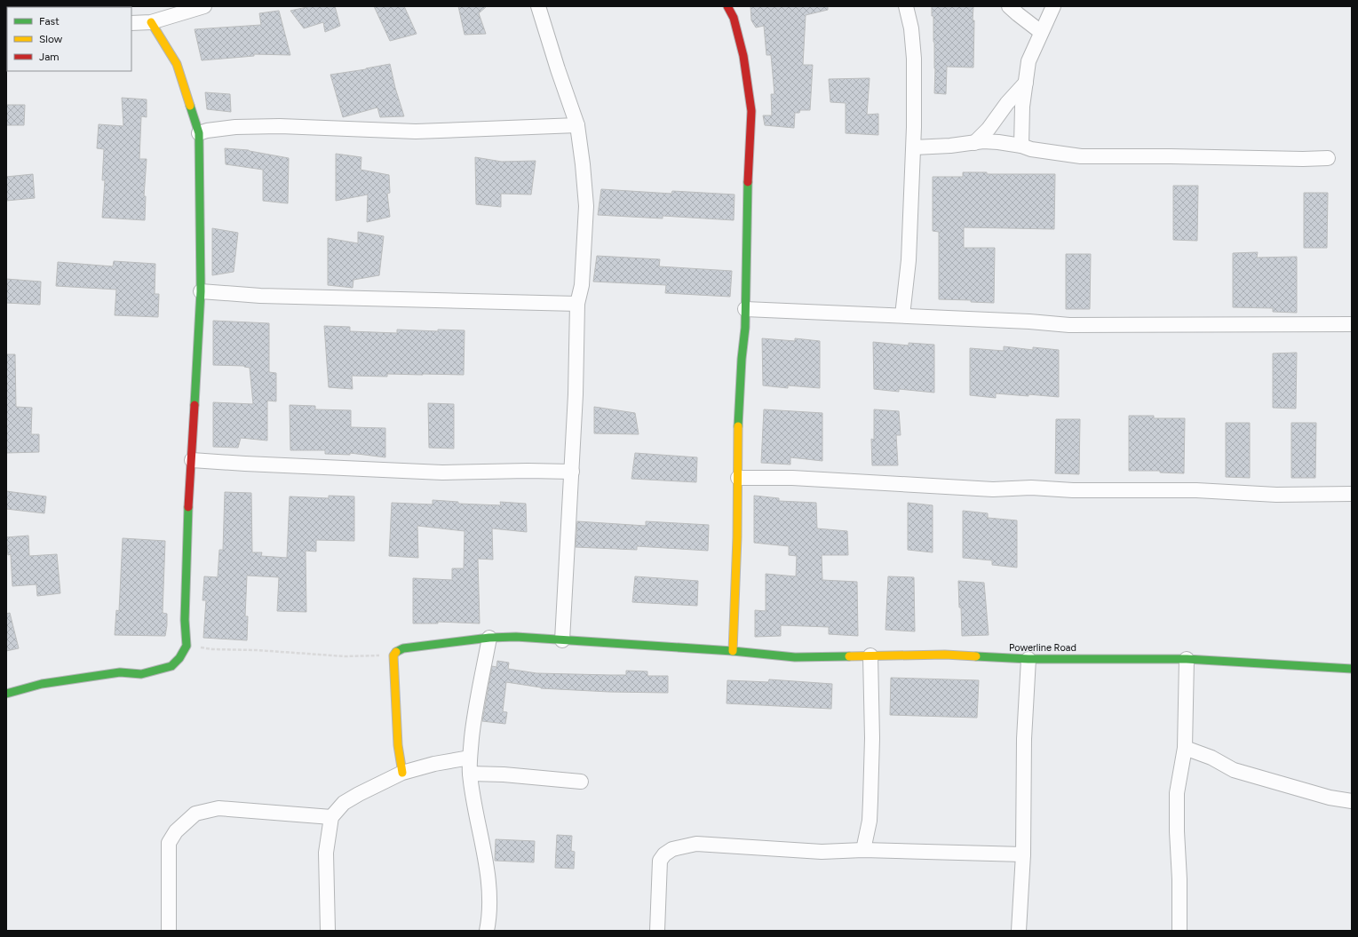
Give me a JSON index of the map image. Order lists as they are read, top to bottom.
{
  "streets": {
    "street": ["Powerline Road"]
  },
  "legend": ["Fast", "Slow", "Jam"]
}
